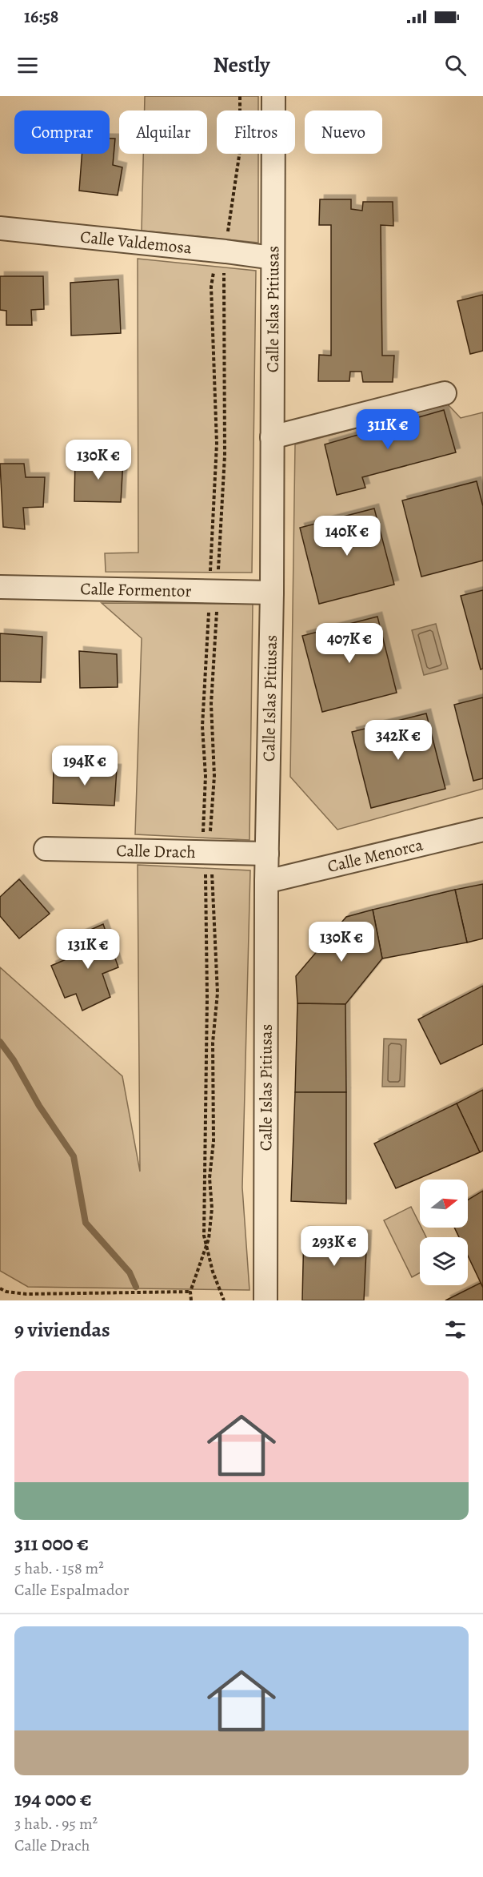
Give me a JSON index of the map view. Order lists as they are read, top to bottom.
{
  "streets": {
    "street": [
      "Calle Valdemosa",
      "Calle Islas Pitiusas",
      "Calle Formentor",
      "Calle Drach",
      "Calle Menorca"
    ]
  },
  "crossings": [
    ["Calle Valdemosa", "Calle Islas Pitiusas"],
    ["Calle Islas Pitiusas", "Calle Formentor"],
    ["Calle Islas Pitiusas", "Calle Drach"],
    ["Calle Islas Pitiusas", "Calle Menorca"]
  ],
  "north": "right",
  "page": {
    "status": "16:58",
    "header": "Nestly",
    "chip": [
      "Comprar",
      "Alquilar",
      "Filtros",
      "Nuevo"
    ],
    "price": [
      "311K €",
      "130K €",
      "140K €",
      "407K €",
      "342K €",
      "194K €",
      "130K €",
      "131K €",
      "293K €"
    ],
    "heading": "9 viviendas",
    "list": [
      {
        "name": "311 000 €",
        "note": "5 hab. · 158 m² · Calle Espalmador"
      },
      {
        "name": "194 000 €",
        "note": "3 hab. · 95 m² · Calle Drach"
      }
    ]
  }
}
